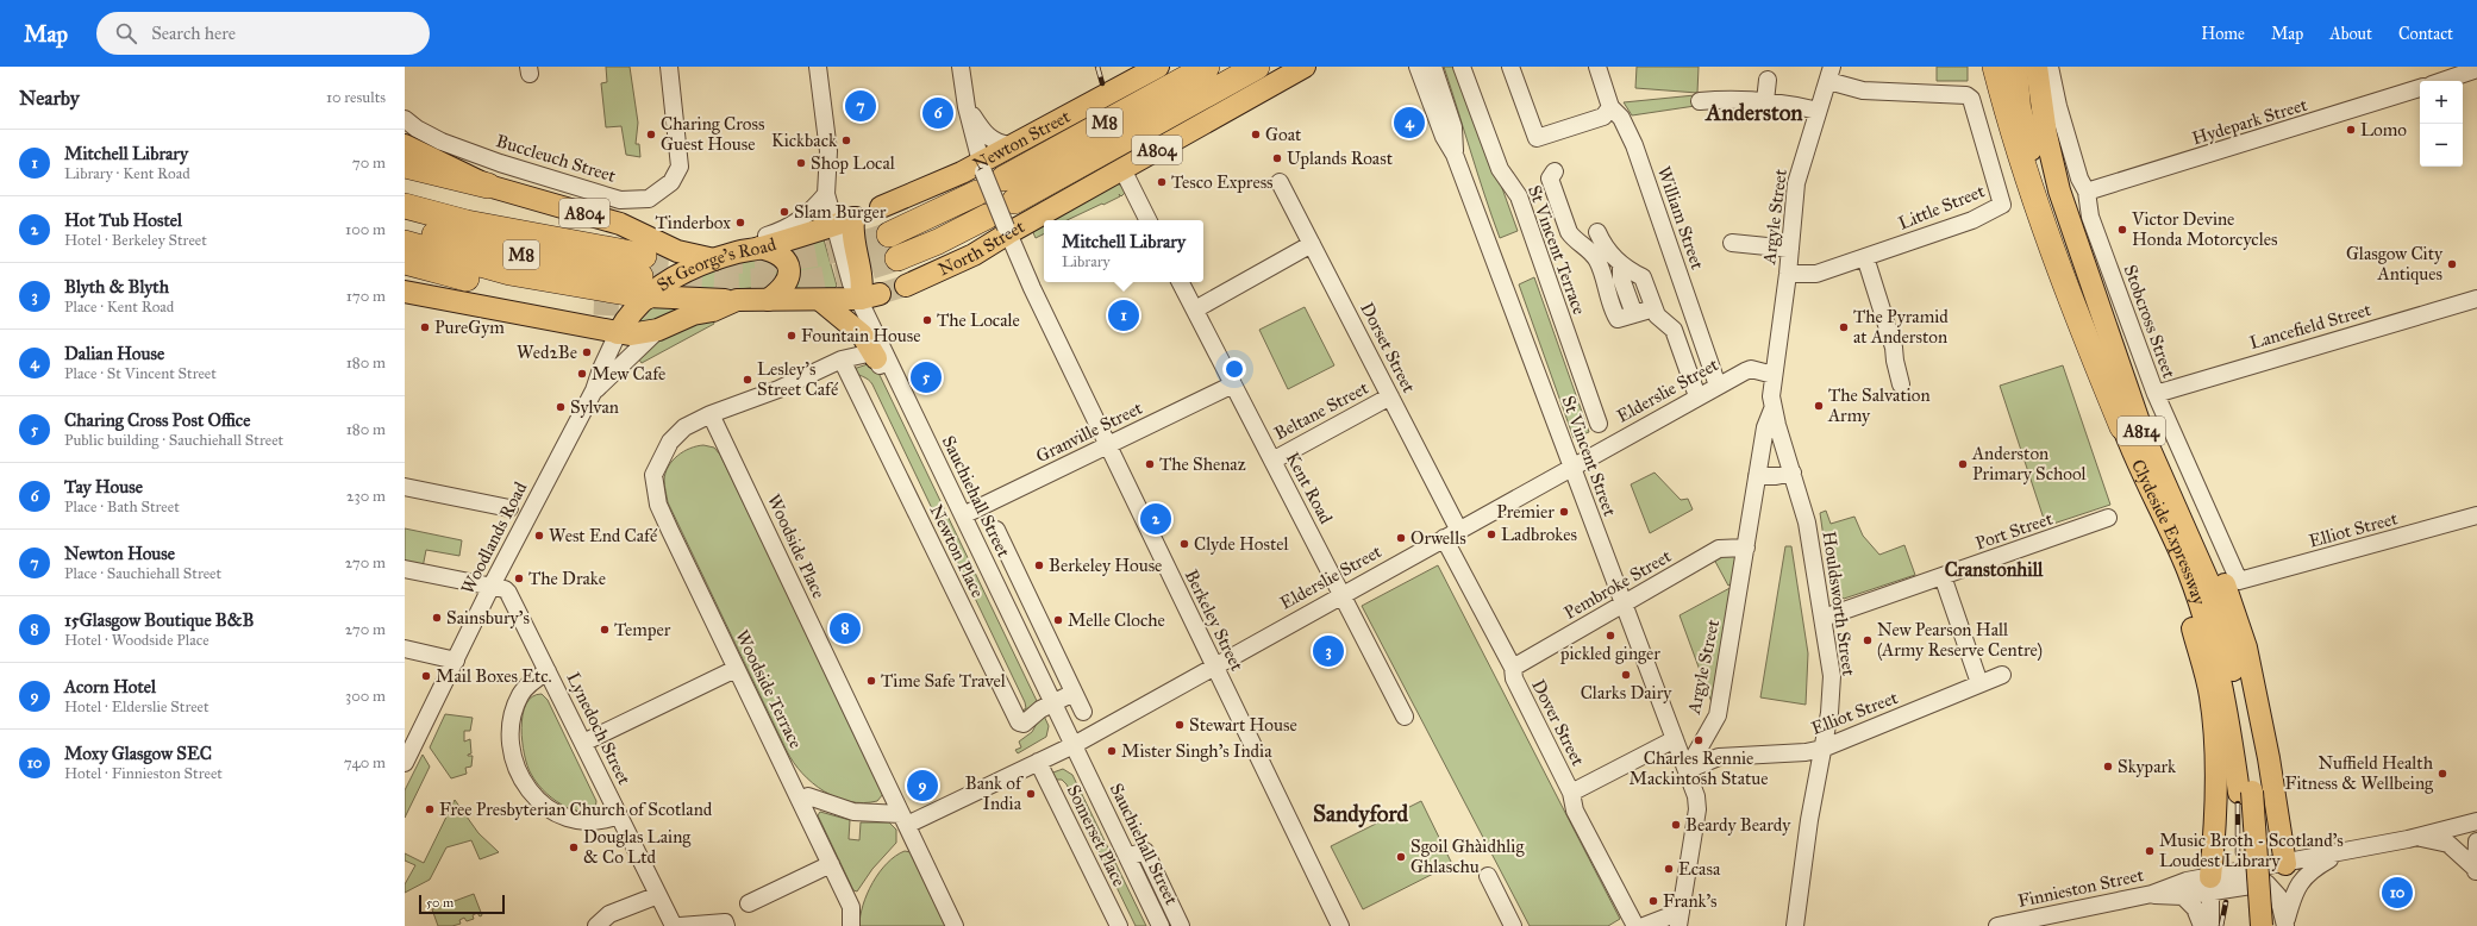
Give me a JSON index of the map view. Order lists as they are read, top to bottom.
{
  "streets": {
    "highway": ["M8"],
    "main road": [
      "Newton Street",
      "A804",
      "North Street",
      "St George's Road",
      "A814",
      "Clydeside Expressway"
    ],
    "street": [
      "Hydepark Street",
      "Buccleuch Street",
      "Little Street",
      "Argyle Street",
      "William Street",
      "St Vincent Terrace",
      "Stobcross Street",
      "Lancefield Street",
      "Dorset Street",
      "Elderslie Street",
      "Beltane Street",
      "Granville Street",
      "St Vincent Street",
      "Kent Road",
      "Sauchiehall Street",
      "Elliot Street",
      "Port Street",
      "Woodlands Road",
      "Woodside Place",
      "Newton Place",
      "Pembroke Street",
      "Houldsworth Street",
      "Berkeley Street",
      "Woodside Terrace",
      "Dover Street",
      "Lynedoch Street",
      "Somerset Place",
      "Finnieston Street"
    ]
  },
  "crossings": [
    ["Hydepark Street", "Stobcross Street"],
    ["M8", "Newton Street"],
    ["M8", "St George's Road"],
    ["M8", "Berkeley Street"],
    ["Newton Street", "Berkeley Street"],
    ["A804", "St George's Road"],
    ["Little Street", "Argyle Street"],
    ["Argyle Street", "Elderslie Street"],
    ["Argyle Street", "St Vincent Street"],
    ["Argyle Street", "Elliot Street"],
    ["Argyle Street", "Pembroke Street"],
    ["Argyle Street", "Houldsworth Street"],
    ["William Street", "Elderslie Street"],
    ["North Street", "Berkeley Street"],
    ["St George's Road", "Sauchiehall Street"],
    ["St George's Road", "Woodlands Road"],
    ["Stobcross Street", "Lancefield Street"],
    ["Stobcross Street", "Elliot Street"],
    ["Dorset Street", "Elderslie Street"],
    ["Dorset Street", "Beltane Street"],
    ["Elderslie Street", "St Vincent Street"],
    ["Elderslie Street", "Kent Road"],
    ["Elderslie Street", "Sauchiehall Street"],
    ["Elderslie Street", "Woodside Place"],
    ["Elderslie Street", "Houldsworth Street"],
    ["Elderslie Street", "Berkeley Street"],
    ["Elderslie Street", "Dover Street"],
    ["Elderslie Street", "Somerset Place"],
    ["Beltane Street", "Kent Road"],
    ["Granville Street", "Kent Road"],
    ["Granville Street", "Sauchiehall Street"],
    ["Granville Street", "Berkeley Street"],
    ["St Vincent Street", "Elliot Street"],
    ["St Vincent Street", "Pembroke Street"],
    ["Sauchiehall Street", "Newton Place"],
    ["Elliot Street", "Houldsworth Street"],
    ["Port Street", "Houldsworth Street"],
    ["Woodlands Road", "Lynedoch Street"],
    ["Woodside Place", "Woodside Terrace"],
    ["Newton Place", "Woodside Terrace"],
    ["Pembroke Street", "Dover Street"]
  ],
  "districts": ["Anderston", "Cranstonhill", "Sandyford"],
  "places": [
    "Lomo",
    "Charing Cross Guest House",
    "Goat",
    "Kickback",
    "Uplands Roast",
    "Shop Local",
    "Tesco Express",
    "Slam Burger",
    "Tinderbox",
    "Victor Devine Honda Motorcycles",
    "Glasgow City Antiques",
    "The Locale",
    "PureGym",
    "The Pyramid at Anderston",
    "Fountain House",
    "Wed2Be",
    "Mew Cafe",
    "Lesley’s Street Café",
    "The Salvation Army",
    "Sylvan",
    "The Shenaz",
    "Anderston Primary School",
    "Premier",
    "Ladbrokes",
    "West End Café",
    "Orwells",
    "Clyde Hostel",
    "Berkeley House",
    "The Drake",
    "Sainsbury's",
    "Melle Cloche",
    "Temper",
    "pickled ginger",
    "New Pearson Hall (Army Reserve Centre)",
    "Clarks Dairy",
    "Mail Boxes Etc.",
    "Time Safe Travel",
    "Stewart House",
    "Charles Rennie Mackintosh Statue",
    "Mister Singh's India",
    "Skypark",
    "Nuffield Health Fitness & Wellbeing",
    "Bank of India",
    "Free Presbyterian Church of Scotland",
    "Beardy Beardy",
    "Douglas Laing & Co Ltd",
    "Music Broth - Scotland's Loudest Library",
    "Sgoil Ghàidhlig Ghlaschu",
    "Ecasa",
    "Frank's"
  ],
  "scale_bar": "50 m",
  "page": {
    "header": "Map",
    "search": "Search here",
    "nav": [
      "Home",
      "Map",
      "About",
      "Contact"
    ],
    "heading": ["Nearby", "10 results"],
    "map_buttons": ["+", "−"],
    "pins": [
      "7",
      "6",
      "4",
      "1",
      "5",
      "2",
      "8",
      "3",
      "9",
      "10"
    ],
    "list": [
      {
        "mark": "1",
        "name": "Mitchell Library",
        "note": "Library · Kent Road",
        "value": "70 m"
      },
      {
        "mark": "2",
        "name": "Hot Tub Hostel",
        "note": "Hotel · Berkeley Street",
        "value": "100 m"
      },
      {
        "mark": "3",
        "name": "Blyth & Blyth",
        "note": "Place · Kent Road",
        "value": "170 m"
      },
      {
        "mark": "4",
        "name": "Dalian House",
        "note": "Place · St Vincent Street",
        "value": "180 m"
      },
      {
        "mark": "5",
        "name": "Charing Cross Post Office",
        "note": "Public building · Sauchiehall Street",
        "value": "180 m"
      },
      {
        "mark": "6",
        "name": "Tay House",
        "note": "Place · Bath Street",
        "value": "230 m"
      },
      {
        "mark": "7",
        "name": "Newton House",
        "note": "Place · Sauchiehall Street",
        "value": "270 m"
      },
      {
        "mark": "8",
        "name": "15Glasgow Boutique B&B",
        "note": "Hotel · Woodside Place",
        "value": "270 m"
      },
      {
        "mark": "9",
        "name": "Acorn Hotel",
        "note": "Hotel · Elderslie Street",
        "value": "300 m"
      },
      {
        "mark": "10",
        "name": "Moxy Glasgow SEC",
        "note": "Hotel · Finnieston Street",
        "value": "740 m"
      }
    ],
    "popup": ["Mitchell Library", "Library"],
    "scale": "50 m"
  }
}
